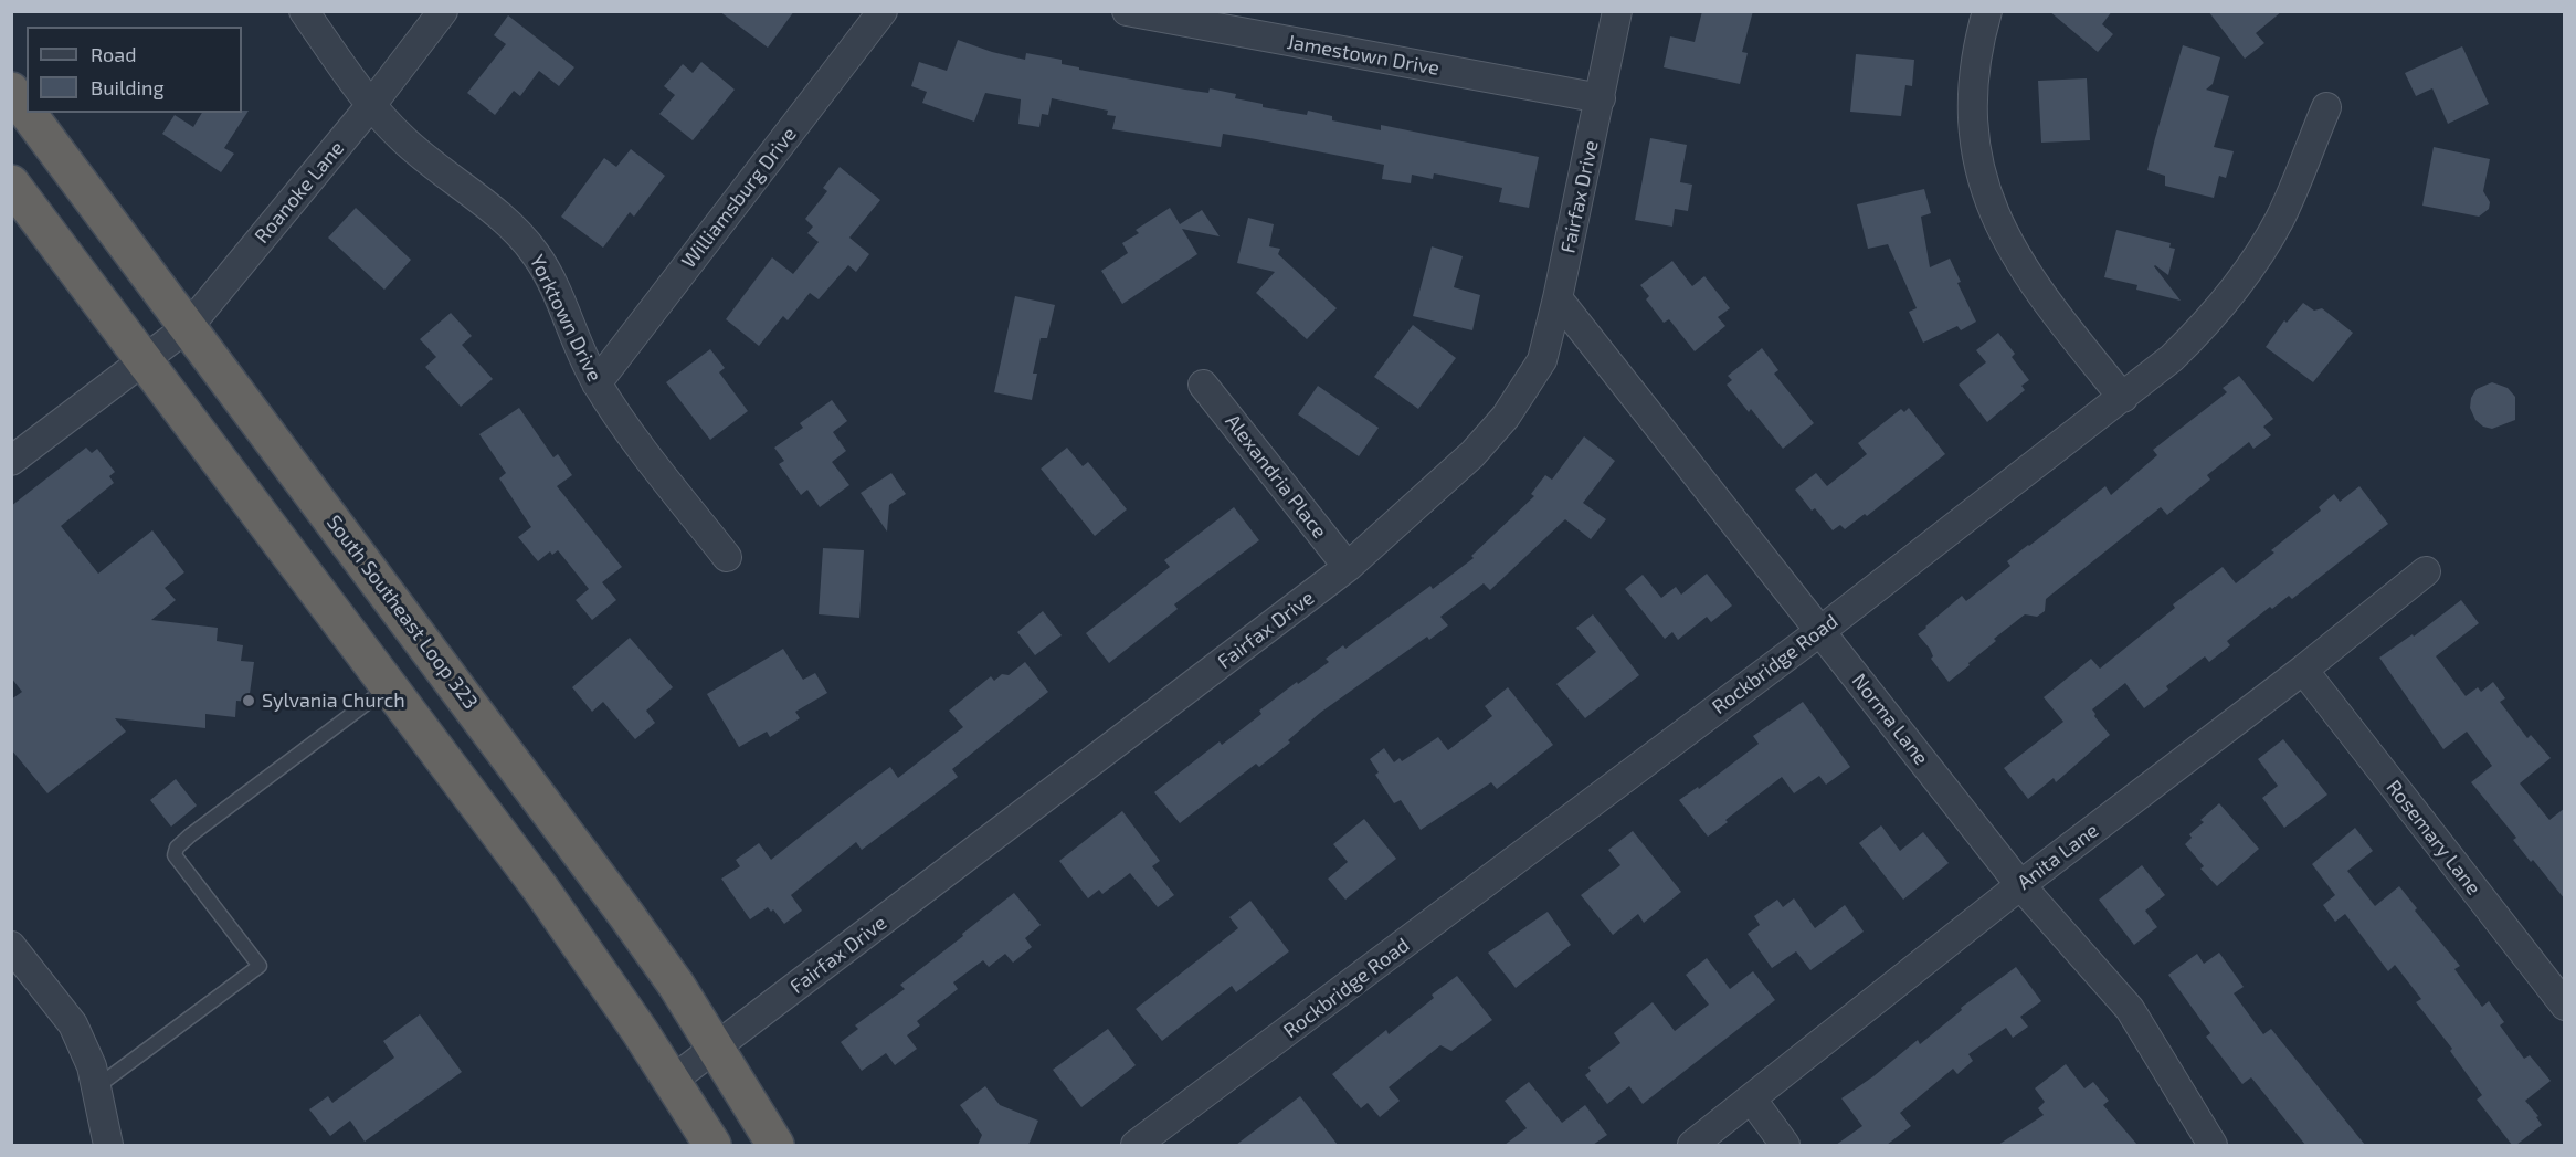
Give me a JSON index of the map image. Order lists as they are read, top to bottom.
{
  "streets": {
    "highway": ["South Southeast Loop 323"],
    "street": [
      "Jamestown Drive",
      "Roanoke Lane",
      "Fairfax Drive",
      "Williamsburg Drive",
      "Yorktown Drive",
      "Alexandria Place",
      "Rockbridge Road",
      "Norma Lane",
      "Rosemary Lane",
      "Anita Lane"
    ]
  },
  "crossings": [
    ["Jamestown Drive", "Fairfax Drive"],
    ["Roanoke Lane", "Yorktown Drive"],
    ["Roanoke Lane", "South Southeast Loop 323"],
    ["Fairfax Drive", "Alexandria Place"],
    ["Fairfax Drive", "South Southeast Loop 323"],
    ["Fairfax Drive", "Norma Lane"],
    ["Williamsburg Drive", "Yorktown Drive"],
    ["Rockbridge Road", "Norma Lane"],
    ["Norma Lane", "Anita Lane"],
    ["Rosemary Lane", "Anita Lane"]
  ],
  "places": ["Sylvania Church"],
  "legend": ["Road", "Building"]
}
